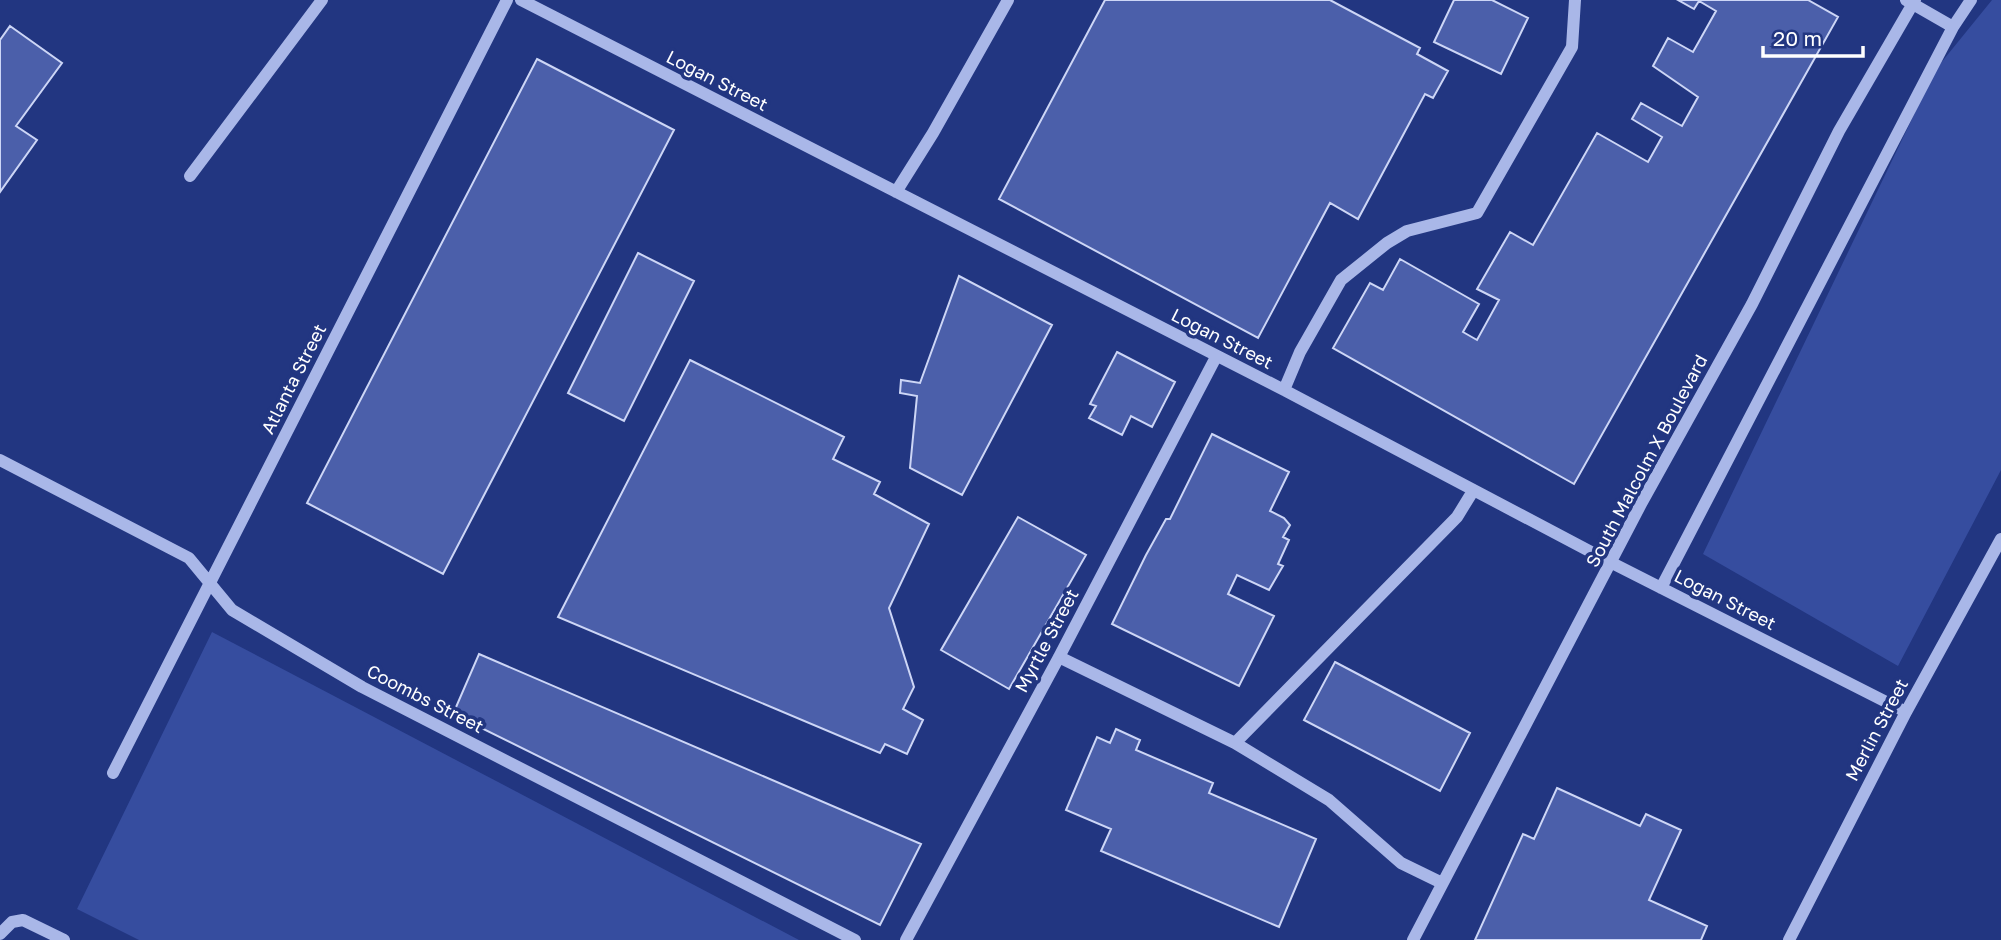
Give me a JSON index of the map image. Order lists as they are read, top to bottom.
{
  "streets": {
    "street": [
      "Logan Street",
      "Atlanta Street",
      "South Malcolm X Boulevard",
      "Myrtle Street",
      "Coombs Street",
      "Merlin Street"
    ]
  },
  "crossings": [
    ["Logan Street", "South Malcolm X Boulevard"],
    ["Logan Street", "Myrtle Street"],
    ["Logan Street", "Merlin Street"],
    ["Atlanta Street", "Coombs Street"]
  ],
  "scale_bar": "20 m"
}
